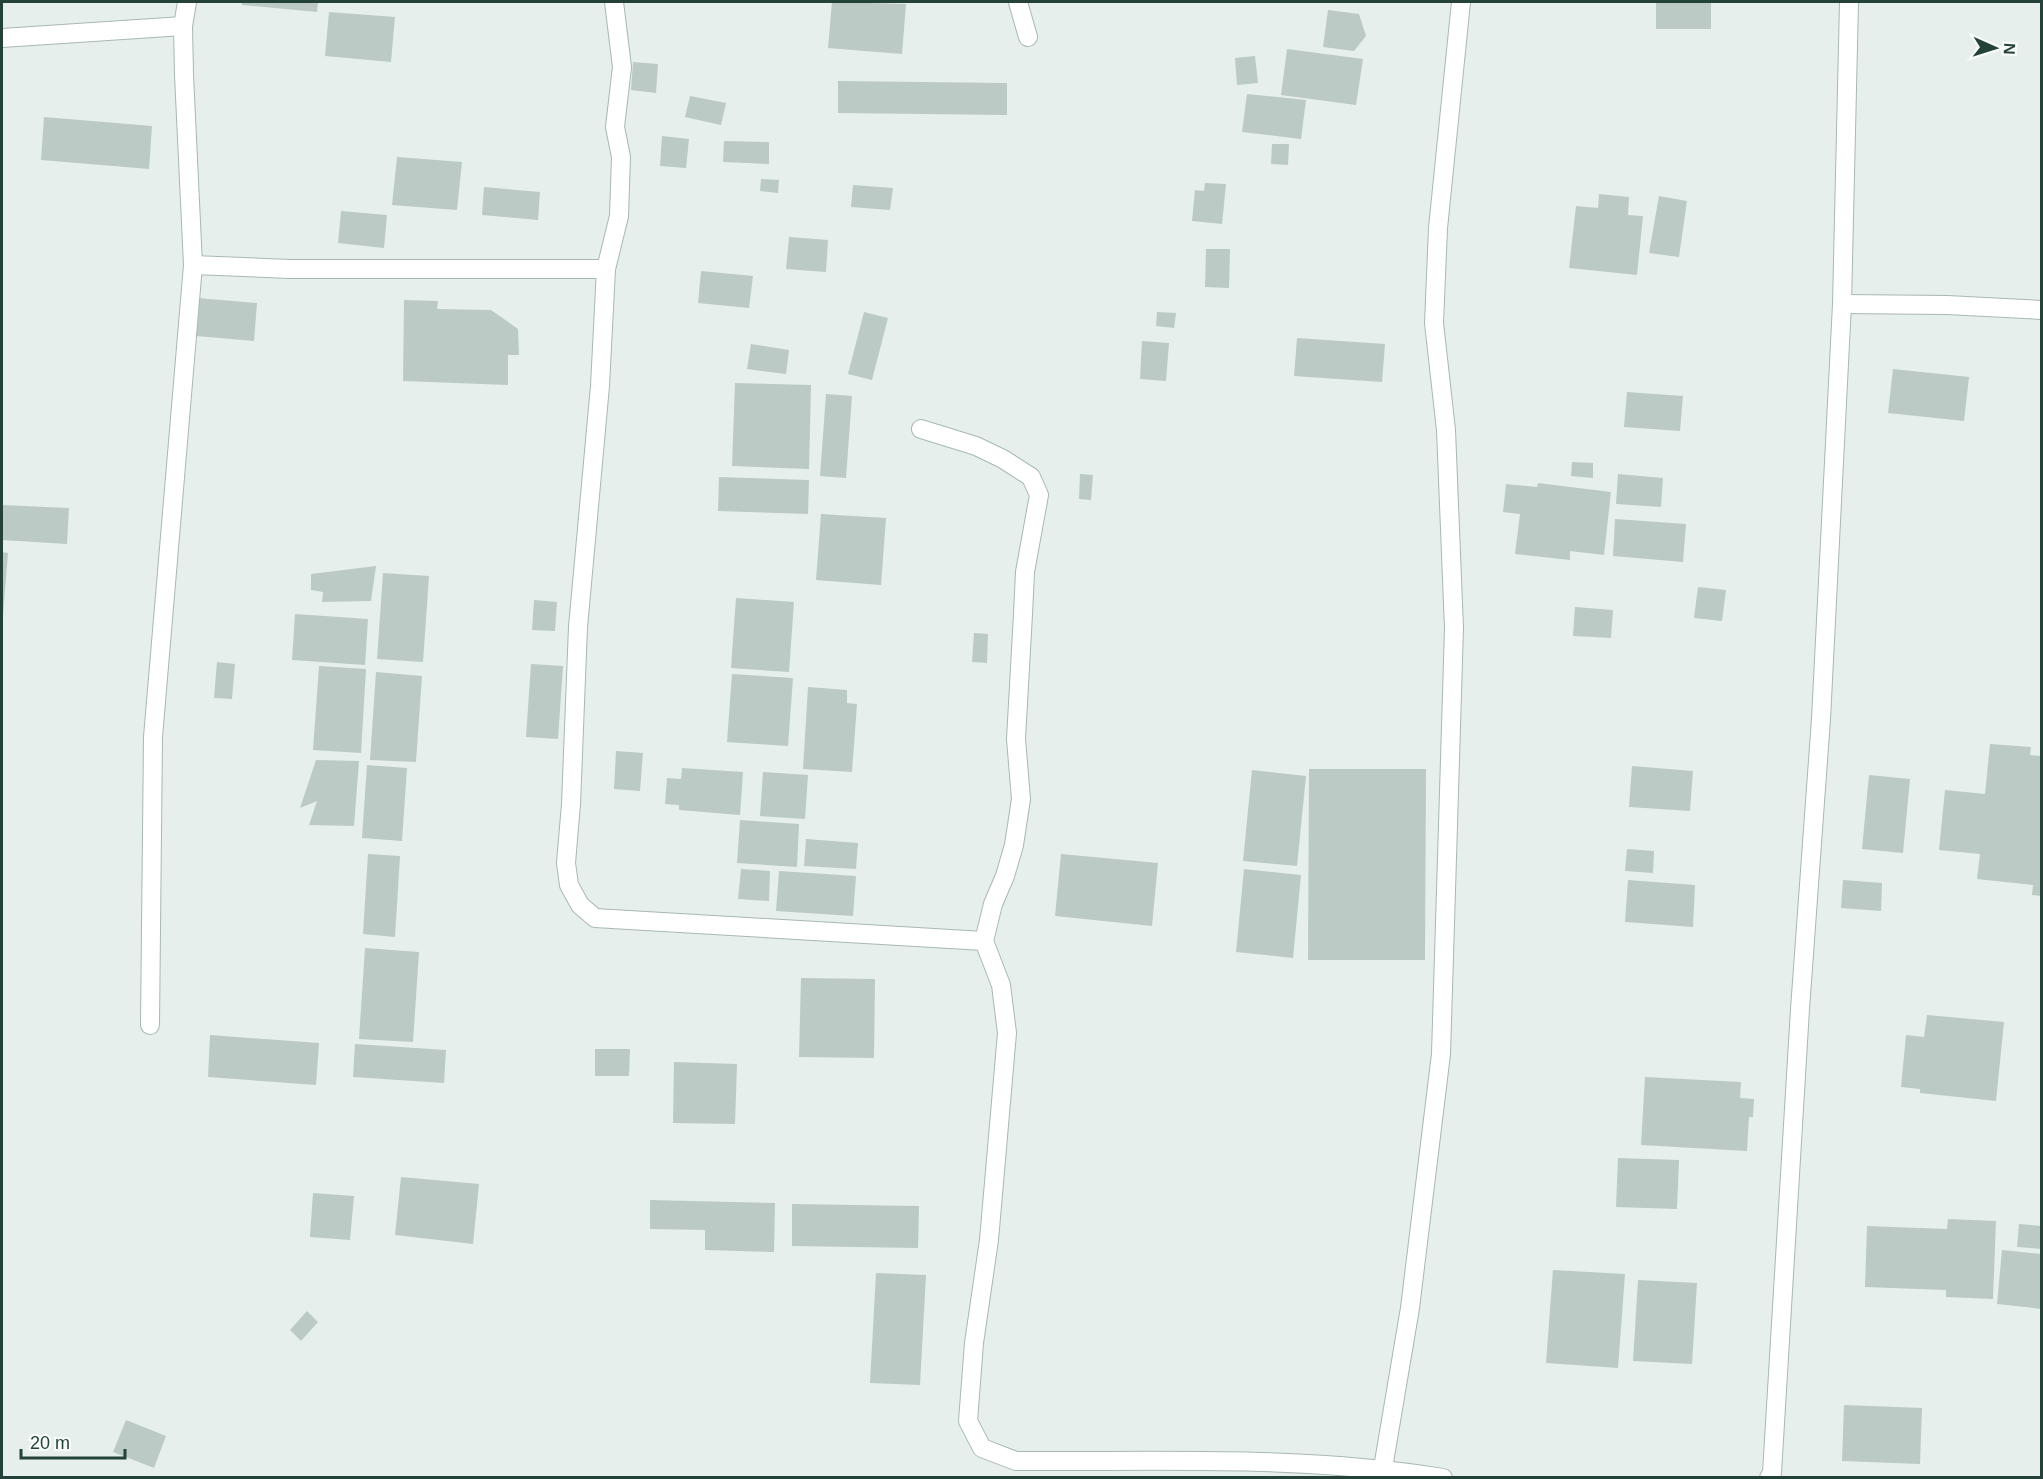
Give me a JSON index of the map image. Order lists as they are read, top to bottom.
{
  "scale_bar": "20 m",
  "north": "right"
}
